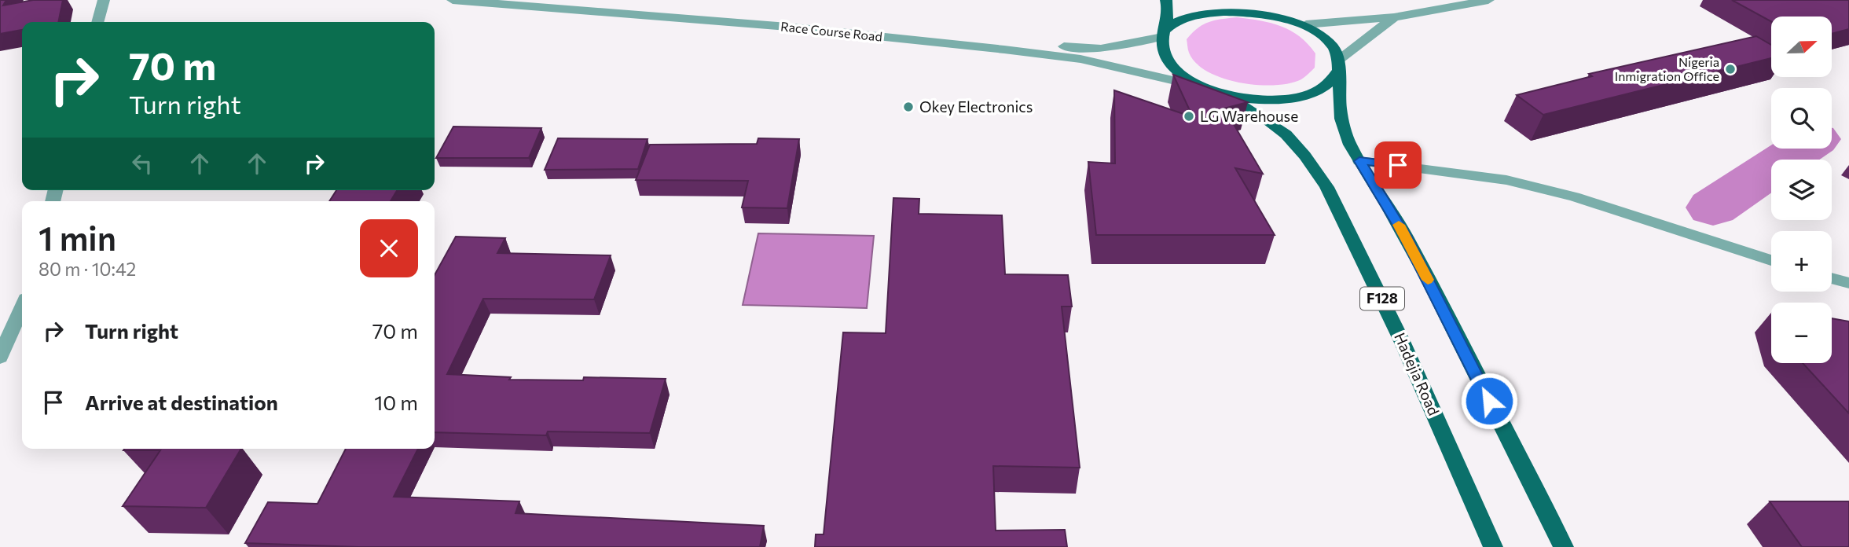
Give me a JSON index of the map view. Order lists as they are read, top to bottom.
{
  "streets": {
    "main road": ["F128", "Hadejia Road"],
    "street": ["Race Course Road"]
  },
  "crossings": [
    ["Race Course Road", "F128"],
    ["Race Course Road", "Hadejia Road"],
    ["F128", "Hadejia Road"]
  ],
  "places": ["Nigeria Inmigration Office", "Okey Electronics", "LG Warehouse"],
  "north": "right",
  "page": {
    "map_buttons": ["+", "−"],
    "turn": ["70 m", "Turn right"],
    "heading": ["1 min", "80 m · 10:42"],
    "list": [
      {
        "name": "Turn right",
        "value": "70 m"
      },
      {
        "name": "Arrive at destination",
        "value": "10 m"
      }
    ]
  }
}
